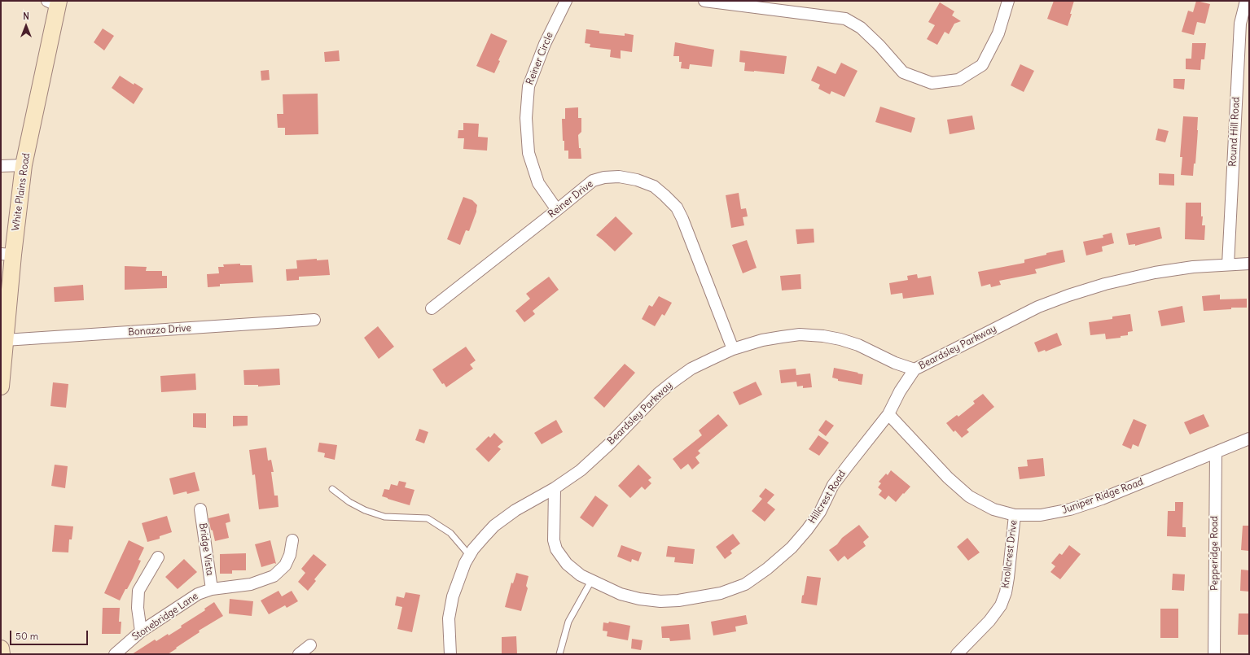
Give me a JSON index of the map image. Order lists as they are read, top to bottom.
{
  "streets": {
    "main road": ["White Plains Road"],
    "street": [
      "Reiner Circle",
      "Round Hill Road",
      "Reiner Drive",
      "Bonazzo Drive",
      "Beardsley Parkway",
      "Juniper Ridge Road",
      "Hillcrest Road",
      "Bridge Vista",
      "Pepperidge Road",
      "Knollcrest Drive",
      "Stonebridge Lane"
    ]
  },
  "crossings": [
    ["Reiner Circle", "Reiner Drive"],
    ["Round Hill Road", "Beardsley Parkway"],
    ["White Plains Road", "Bonazzo Drive"],
    ["Reiner Drive", "Beardsley Parkway"],
    ["Beardsley Parkway", "Hillcrest Road"],
    ["Juniper Ridge Road", "Hillcrest Road"],
    ["Juniper Ridge Road", "Pepperidge Road"],
    ["Juniper Ridge Road", "Knollcrest Drive"],
    ["Bridge Vista", "Stonebridge Lane"]
  ],
  "scale_bar": "50 m",
  "north": "top"
}
